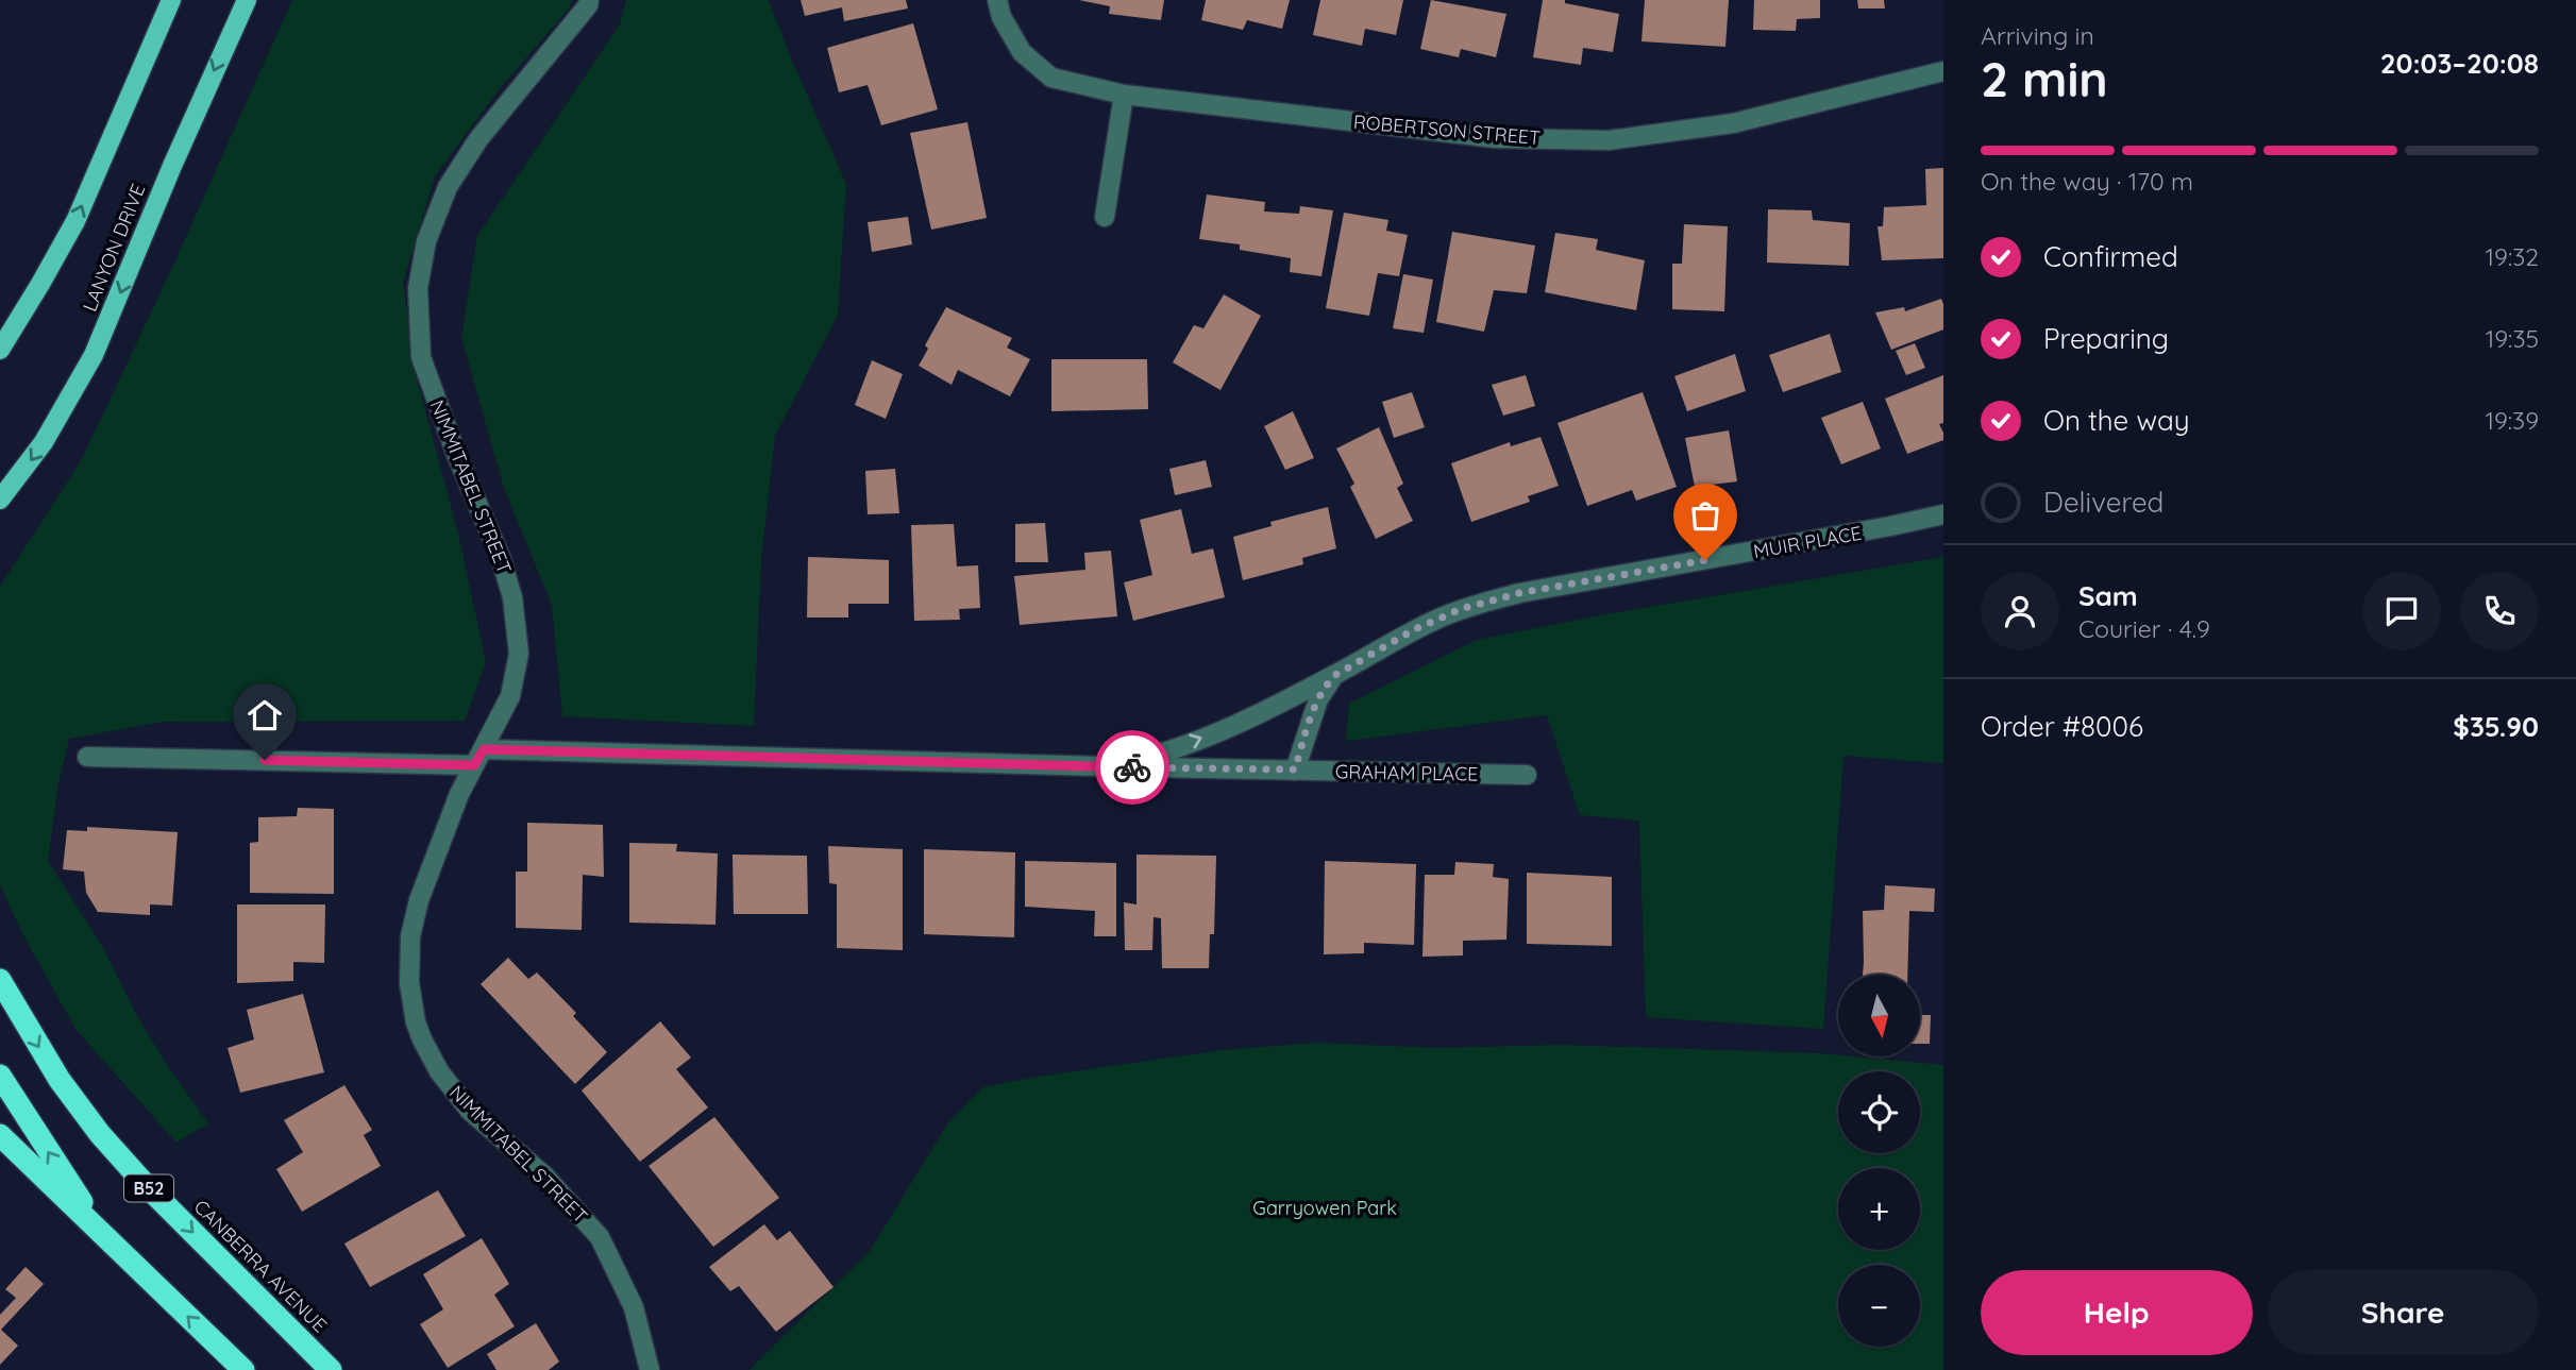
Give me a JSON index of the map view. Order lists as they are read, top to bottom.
{
  "streets": {
    "highway": ["B52", "CANBERRA AVENUE"],
    "main road": ["LANYON DRIVE"],
    "street": [
      "ROBERTSON STREET",
      "NIMMITABEL STREET",
      "MUIR PLACE",
      "GRAHAM PLACE"
    ]
  },
  "crossings": [
    ["NIMMITABEL STREET", "GRAHAM PLACE"],
    ["MUIR PLACE", "GRAHAM PLACE"]
  ],
  "parks": ["Garryowen Park"],
  "north": "bottom",
  "page": {
    "heading": ["2 min", "Arriving in", "20:03–20:08"],
    "panel": [
      "Sam",
      "Courier · 4.9",
      "Order #8006",
      "$35.90"
    ],
    "bar": "On the way · 170 m",
    "list": [
      ["Confirmed", "19:32"],
      ["Preparing", "19:35"],
      ["On the way", "19:39"],
      "Delivered"
    ],
    "map_buttons": ["+", "−"],
    "buttons": ["Help", "Share"]
  }
}
